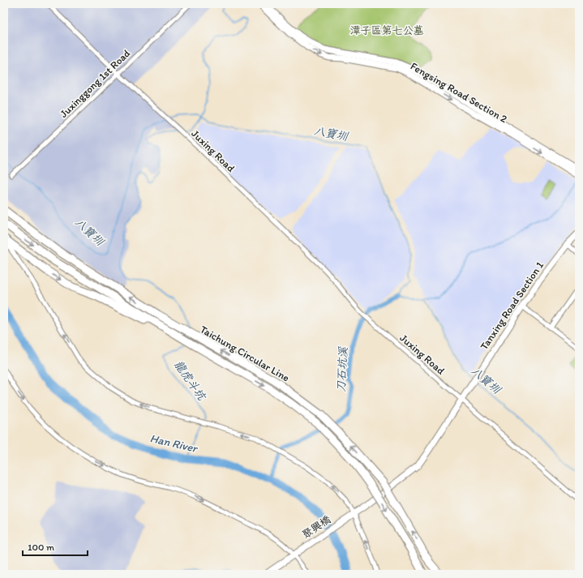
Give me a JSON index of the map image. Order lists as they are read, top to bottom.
{
  "streets": {
    "highway": ["Taichung Circular Line"],
    "street": [
      "Juxinggong 1st Road",
      "Fengsing Road Section 2",
      "Juxing Road",
      "Tanxing Road Section 1",
      "聚興橋"
    ]
  },
  "crossings": [
    ["Juxinggong 1st Road", "Juxing Road"],
    ["Juxing Road", "Tanxing Road Section 1"],
    ["Tanxing Road Section 1", "聚興橋"]
  ],
  "water": [
    "八寶圳",
    "刀石坑溪",
    "龍虎斗坑",
    "Han River"
  ],
  "parks": ["潭子區第七公墓"],
  "scale_bar": "100 m"
}
